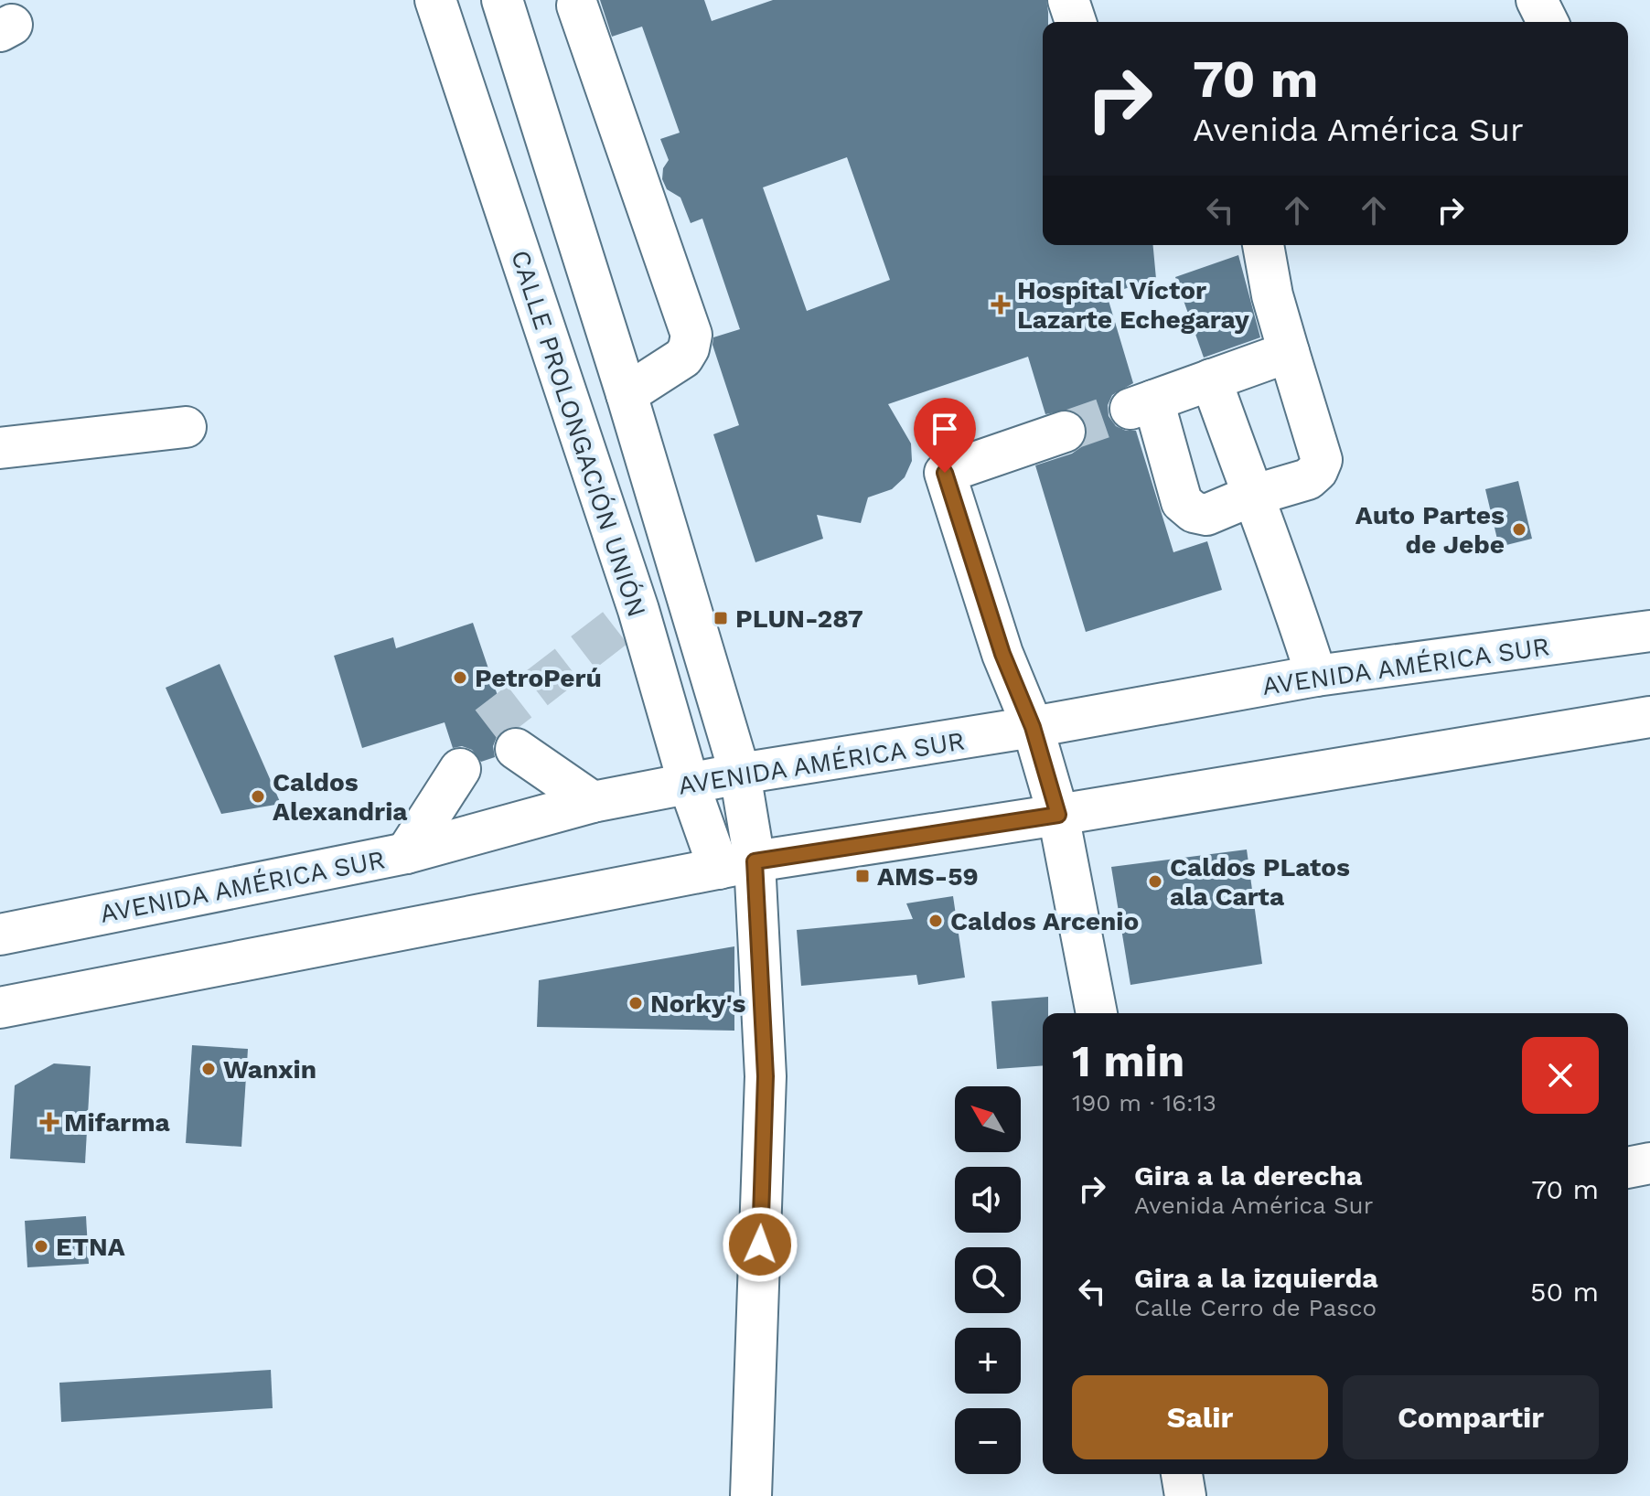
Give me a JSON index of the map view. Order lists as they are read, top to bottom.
{
  "streets": {
    "main road": ["CALLE PROLONGACIÓN UNIÓN", "AVENIDA AMÉRICA SUR"]
  },
  "crossings": [
    ["CALLE PROLONGACIÓN UNIÓN", "AVENIDA AMÉRICA SUR"]
  ],
  "places": {
    "health": ["Hospital Víctor Lazarte Echegaray", "Mifarma"],
    "other": [
      "Auto Partes de Jebe",
      "PetroPerú",
      "Caldos Alexandria",
      "Caldos PLatos ala Carta",
      "Caldos Arcenio",
      "Norky's",
      "Wanxin",
      "ETNA"
    ],
    "transit": ["PLUN-287", "AMS-59"]
  },
  "north": "top left",
  "page": {
    "turn": ["70 m", "Avenida América Sur"],
    "heading": ["1 min", "190 m · 16:13"],
    "map_buttons": ["+", "−"],
    "list": [
      {
        "name": "Gira a la derecha",
        "note": "Avenida América Sur",
        "value": "70 m"
      },
      {
        "name": "Gira a la izquierda",
        "note": "Calle Cerro de Pasco",
        "value": "50 m"
      }
    ],
    "buttons": ["Salir", "Compartir"]
  }
}
